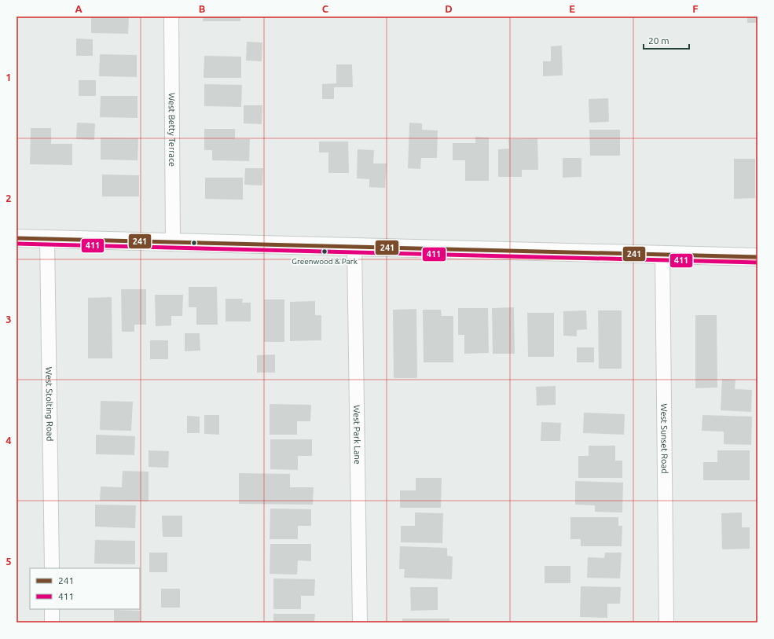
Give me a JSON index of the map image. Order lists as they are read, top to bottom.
{
  "streets": {
    "street": [
      "West Betty Terrace",
      "West Stolting Road",
      "West Park Lane",
      "West Sunset Road"
    ]
  },
  "places": ["Greenwood & Park"],
  "lines": ["transit line 241", "transit line 411"],
  "legend": ["241", "411"],
  "scale_bar": "20 m",
  "grid": {
    "columns": [
      "A",
      "B",
      "C",
      "D",
      "E",
      "F"
    ],
    "rows": [
      "1",
      "2",
      "3",
      "4",
      "5"
    ]
  }
}
